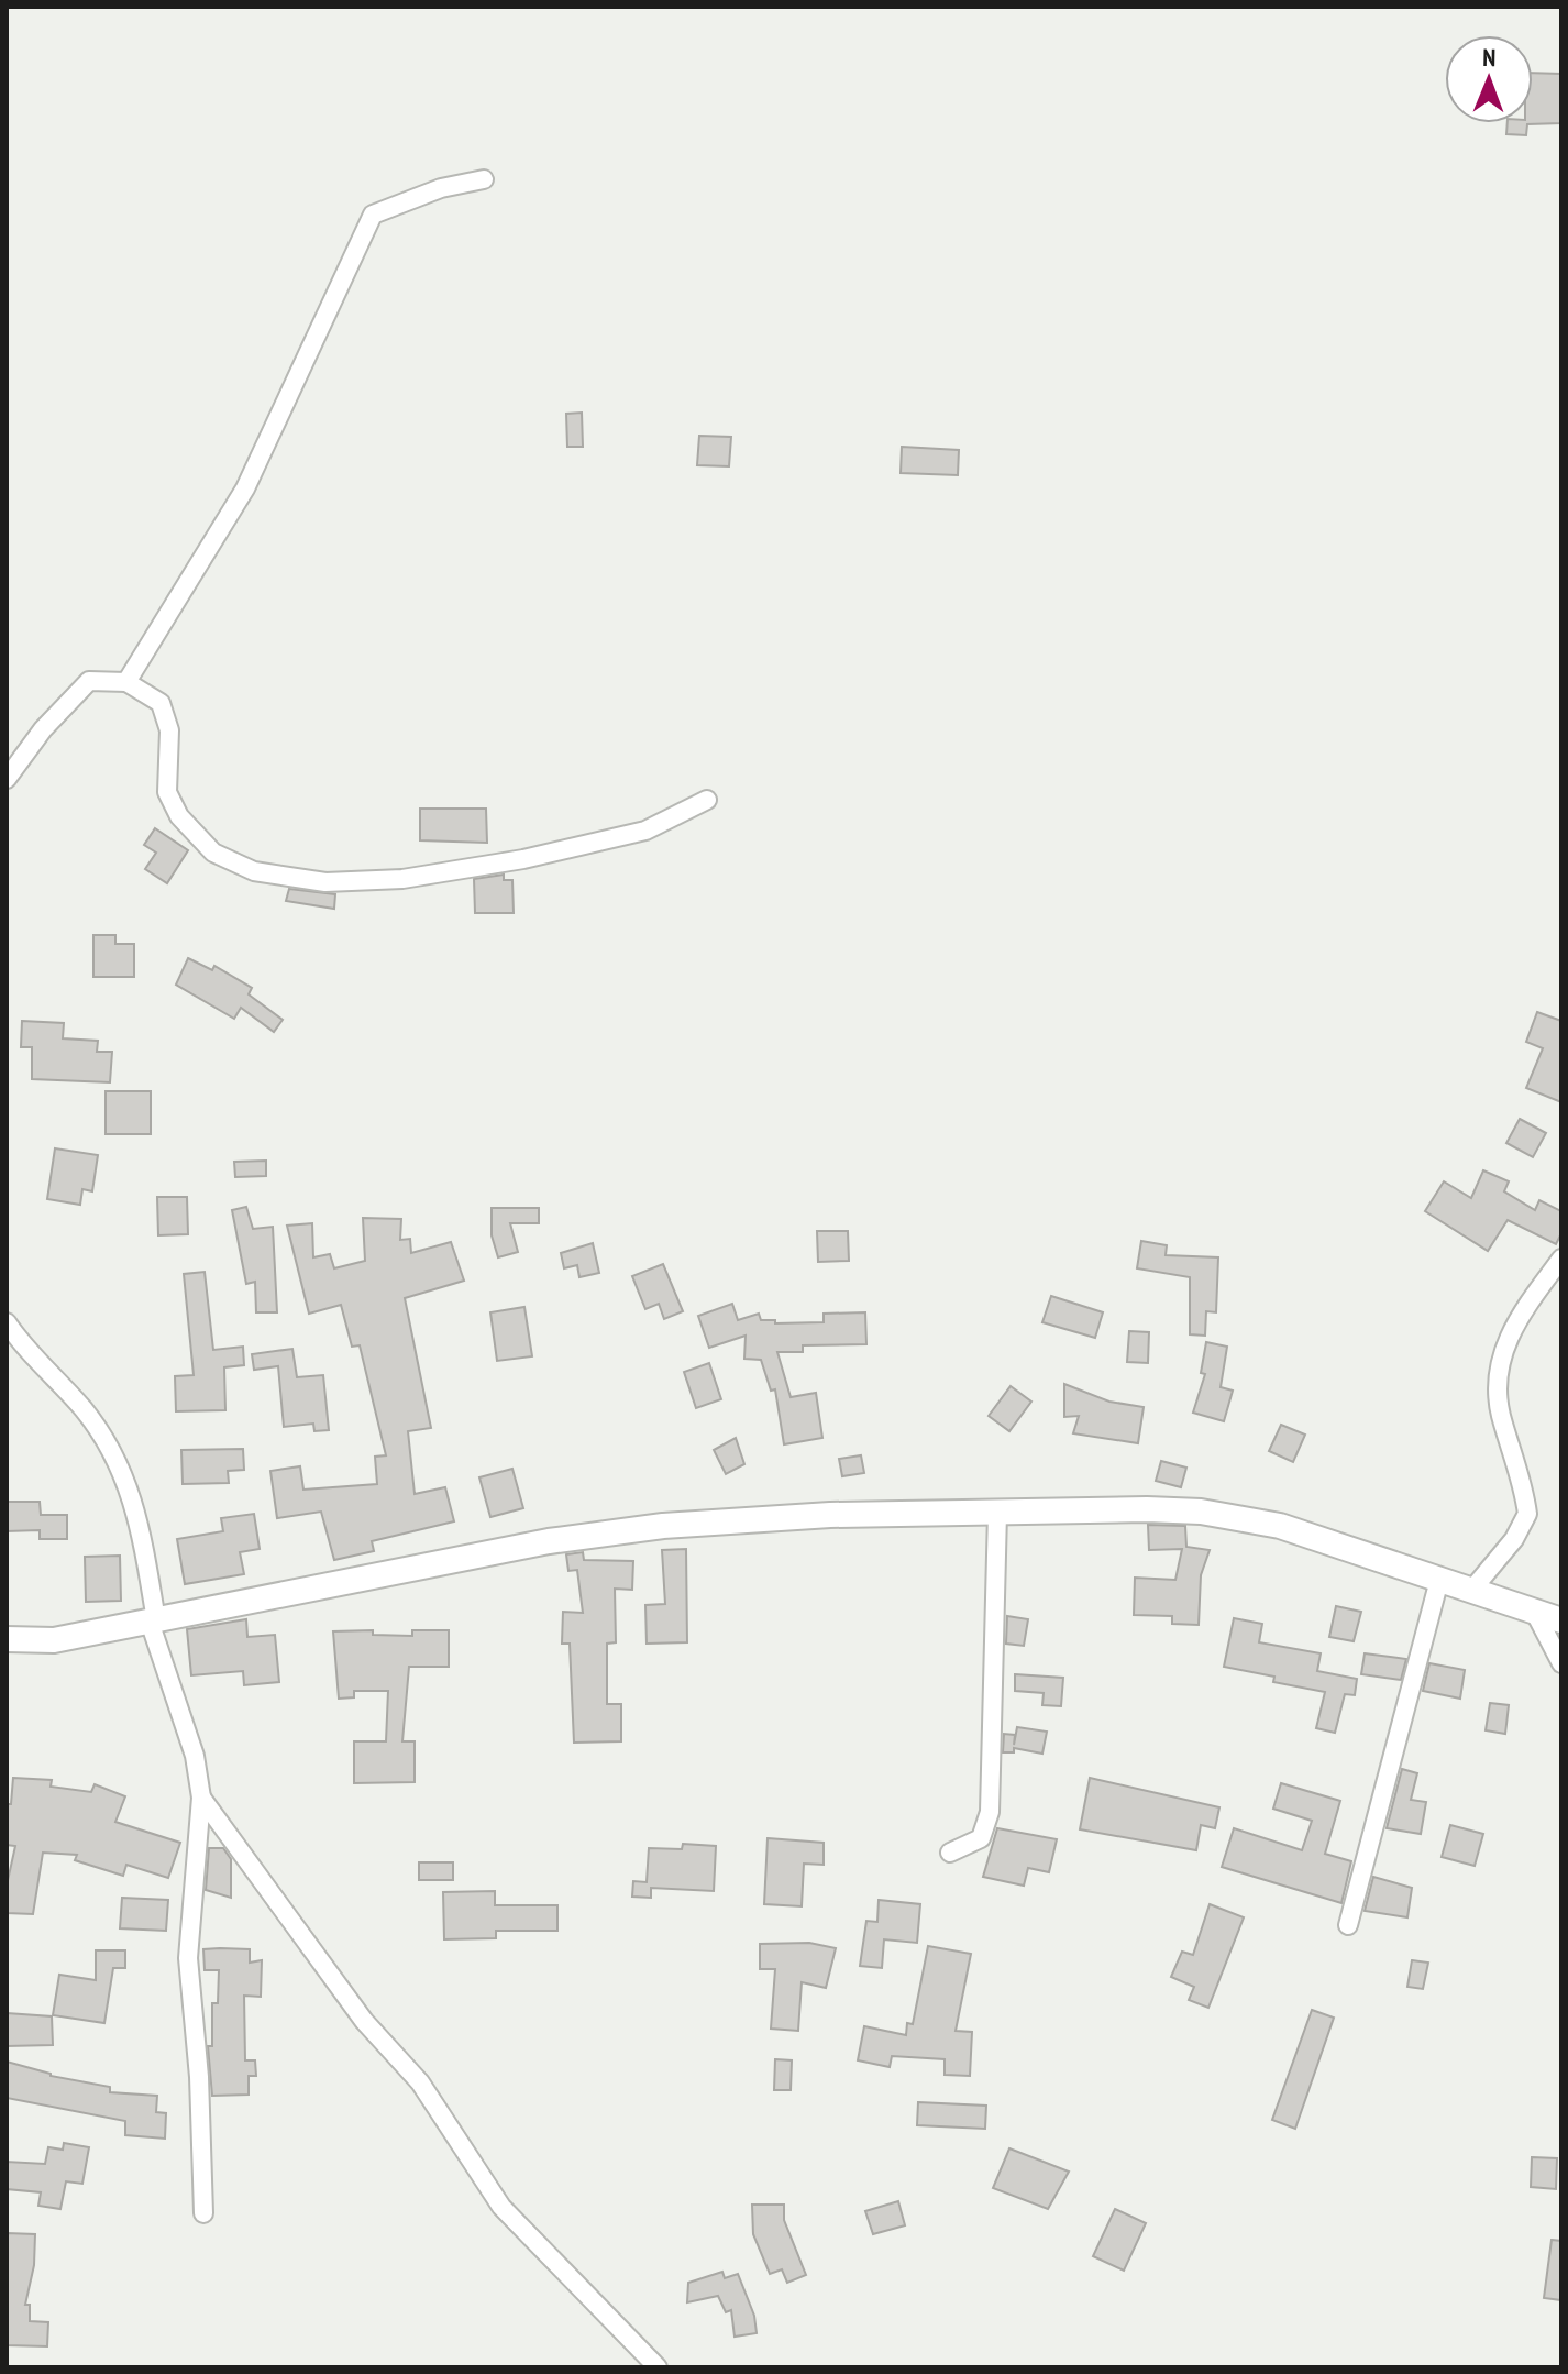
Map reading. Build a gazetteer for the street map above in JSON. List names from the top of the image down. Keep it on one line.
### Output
{"north":"top"}
